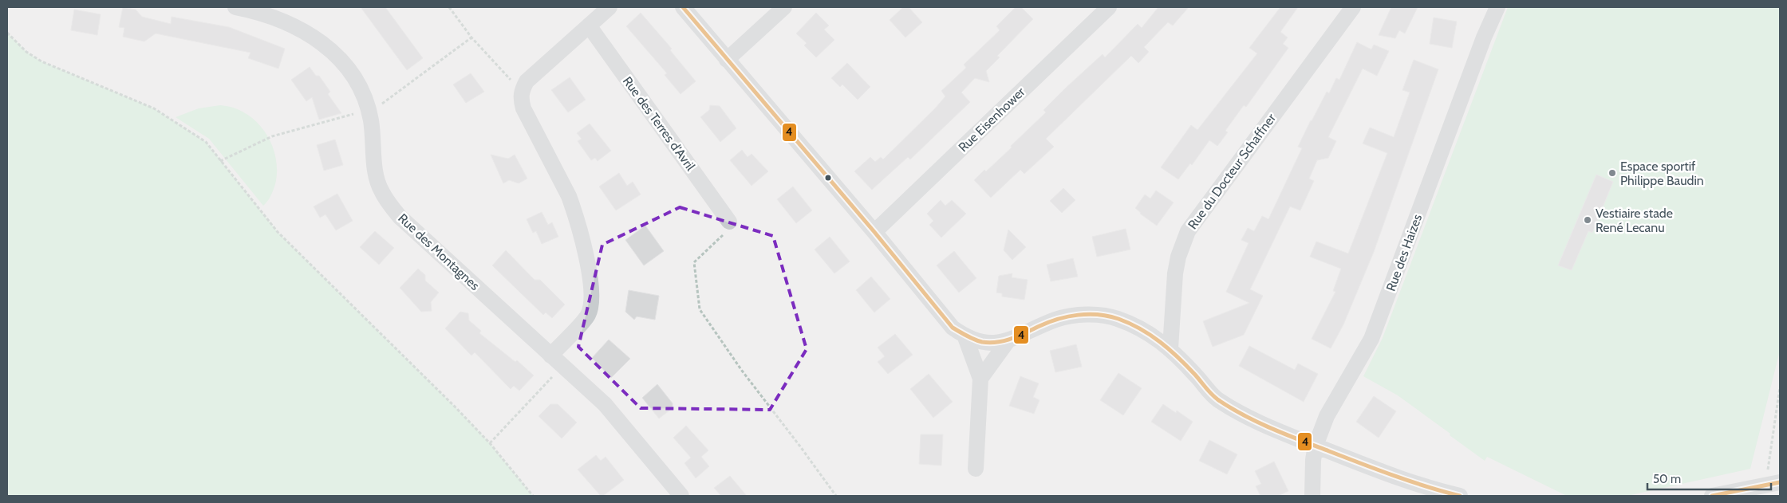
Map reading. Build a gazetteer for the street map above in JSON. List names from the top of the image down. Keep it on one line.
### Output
{"streets":{"street":["Rue Eisenhower","Rue des Terres d'Avril","Rue du Docteur Schaffner","Rue des Montagnes","Rue des Haizes"]},"places":["Espace sportif Philippe Baudin","Vestiaire stade René Lecanu"],"lines":["transit line 4"],"scale_bar":"50 m"}
